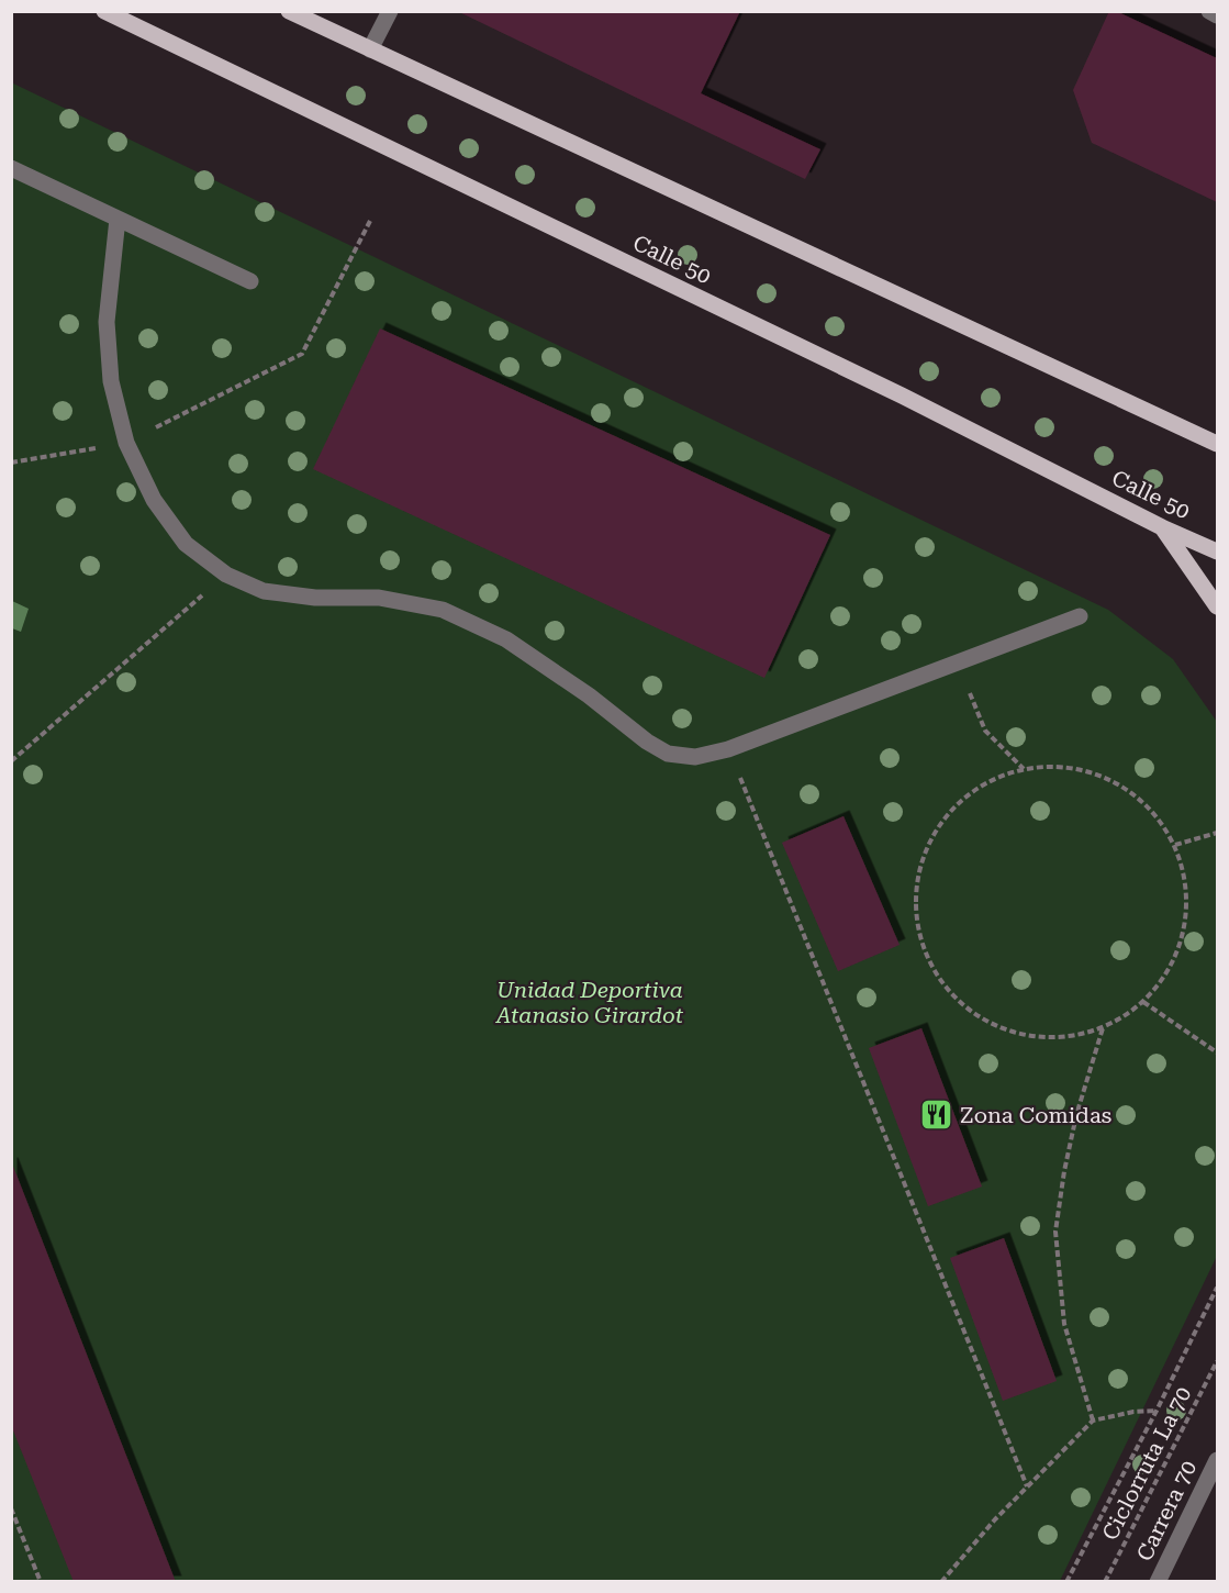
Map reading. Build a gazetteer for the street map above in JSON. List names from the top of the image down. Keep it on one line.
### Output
{"streets":{"main road":["Calle 50"],"street":["Carrera 70"],"path":["Ciclorruta La 70"]},"parks":["Unidad Deportiva Atanasio Girardot"],"places":{"restaurant":["Zona Comidas"]}}
